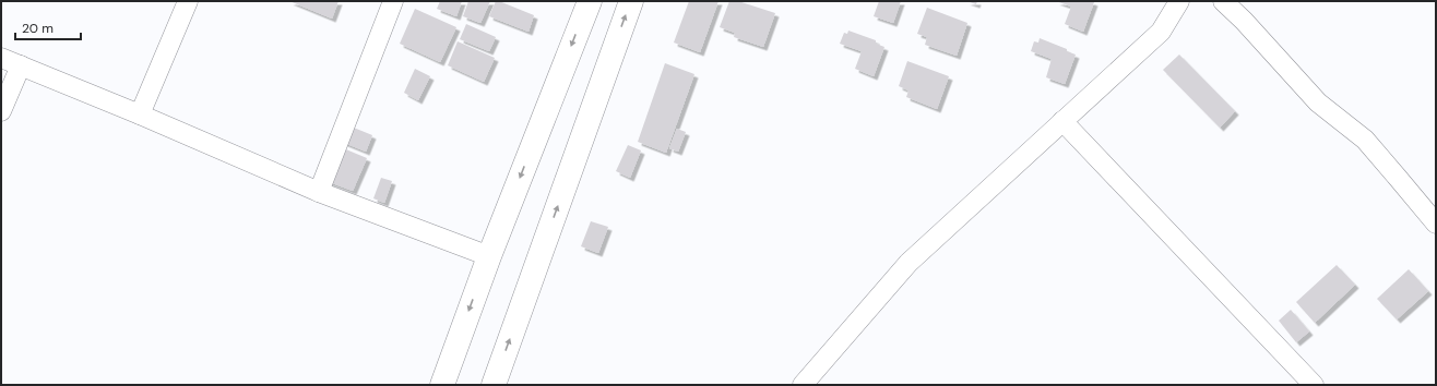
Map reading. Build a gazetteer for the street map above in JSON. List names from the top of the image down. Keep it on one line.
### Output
{"scale_bar":"20 m"}
